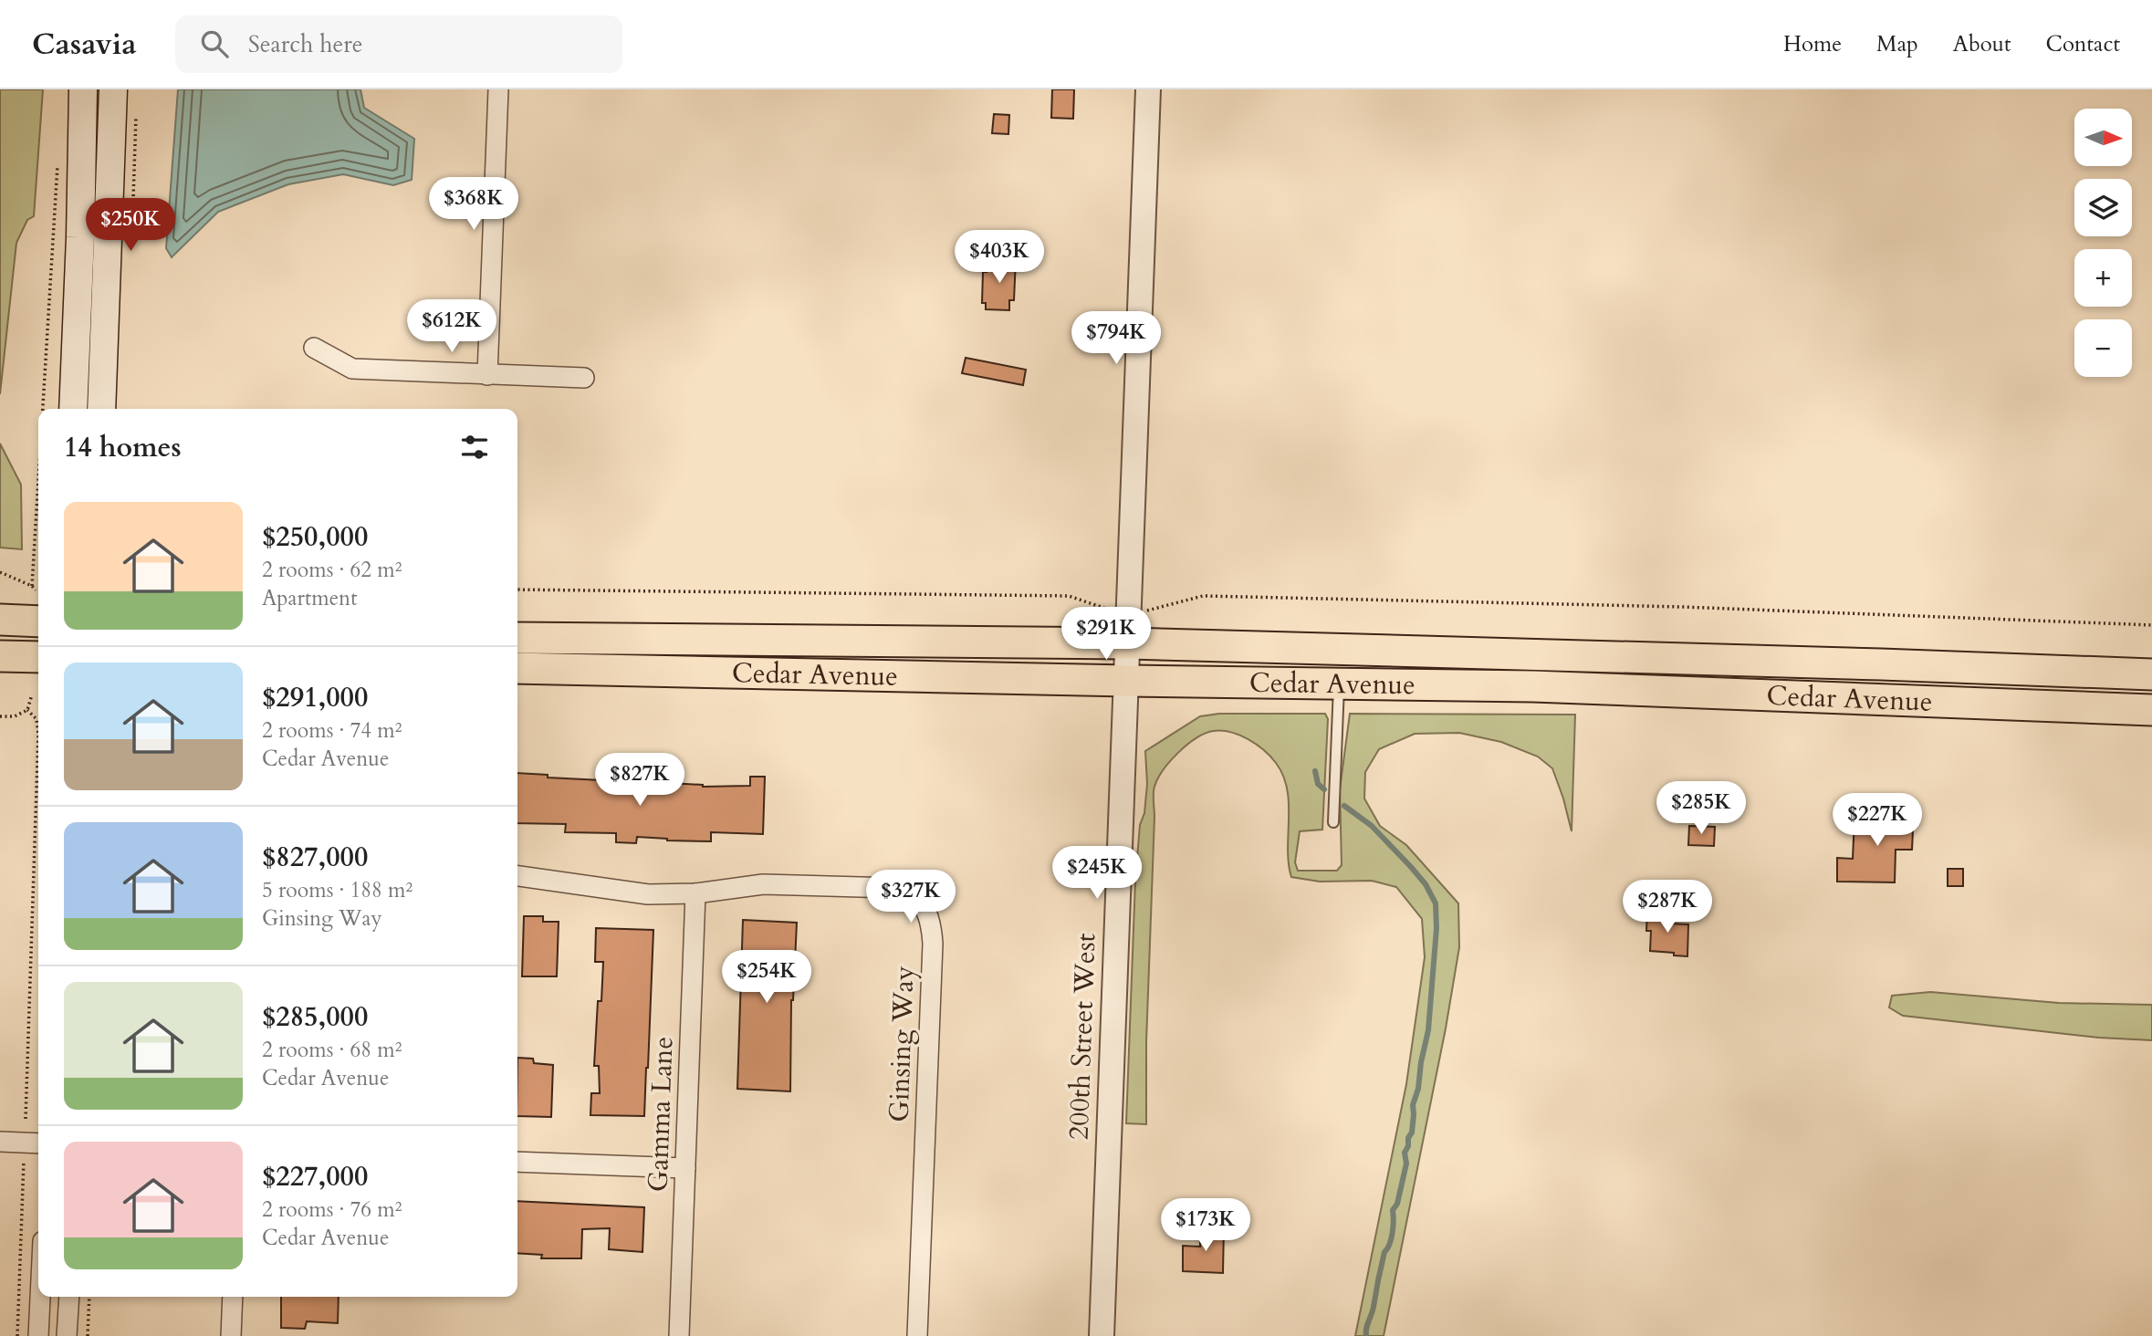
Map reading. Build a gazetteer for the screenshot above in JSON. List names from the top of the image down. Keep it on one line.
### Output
{"streets":{"main road":["Cedar Avenue"],"street":["200th Street West","Ginsing Way","Gamma Lane"]},"crossings":[["Cedar Avenue","200th Street West"],["Ginsing Way","Gamma Lane"]],"north":"right","page":{"header":"Casavia","search":"Search here","nav":["Home","Map","About","Contact"],"map_buttons":["+","−"],"price":["$368K","$250K","$403K","$612K","$794K","$291K","$827K","$285K","$227K","$245K","$327K","$287K","$254K","$173K"],"heading":"14 homes","list":[{"name":"$250,000","note":"2 rooms · 62 m² · Apartment"},{"name":"$291,000","note":"2 rooms · 74 m² · Cedar Avenue"},{"name":"$827,000","note":"5 rooms · 188 m² · Ginsing Way"},{"name":"$285,000","note":"2 rooms · 68 m² · Cedar Avenue"},{"name":"$227,000","note":"2 rooms · 76 m² · Cedar Avenue"}]}}
